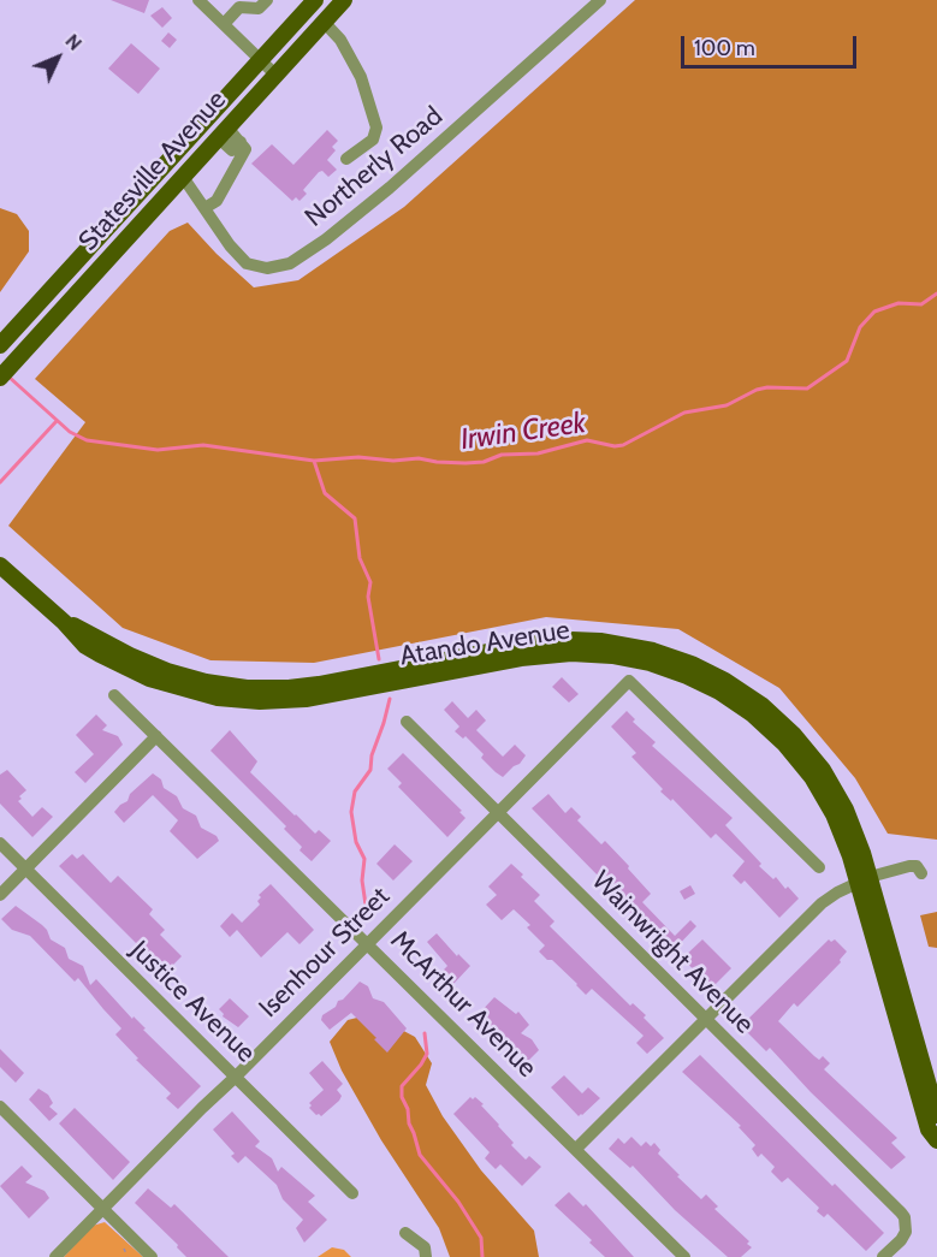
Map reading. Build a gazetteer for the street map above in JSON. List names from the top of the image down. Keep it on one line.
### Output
{"streets":{"main road":["Statesville Avenue","Atando Avenue"],"street":["Northerly Road","Isenhour Street","Wainwright Avenue","Justice Avenue","McArthur Avenue"]},"crossings":[["Northerly Road","Statesville Avenue"],["Isenhour Street","Wainwright Avenue"],["Isenhour Street","Justice Avenue"],["Isenhour Street","McArthur Avenue"]],"water":["Irwin Creek"],"scale_bar":"100 m","north":"top right"}
